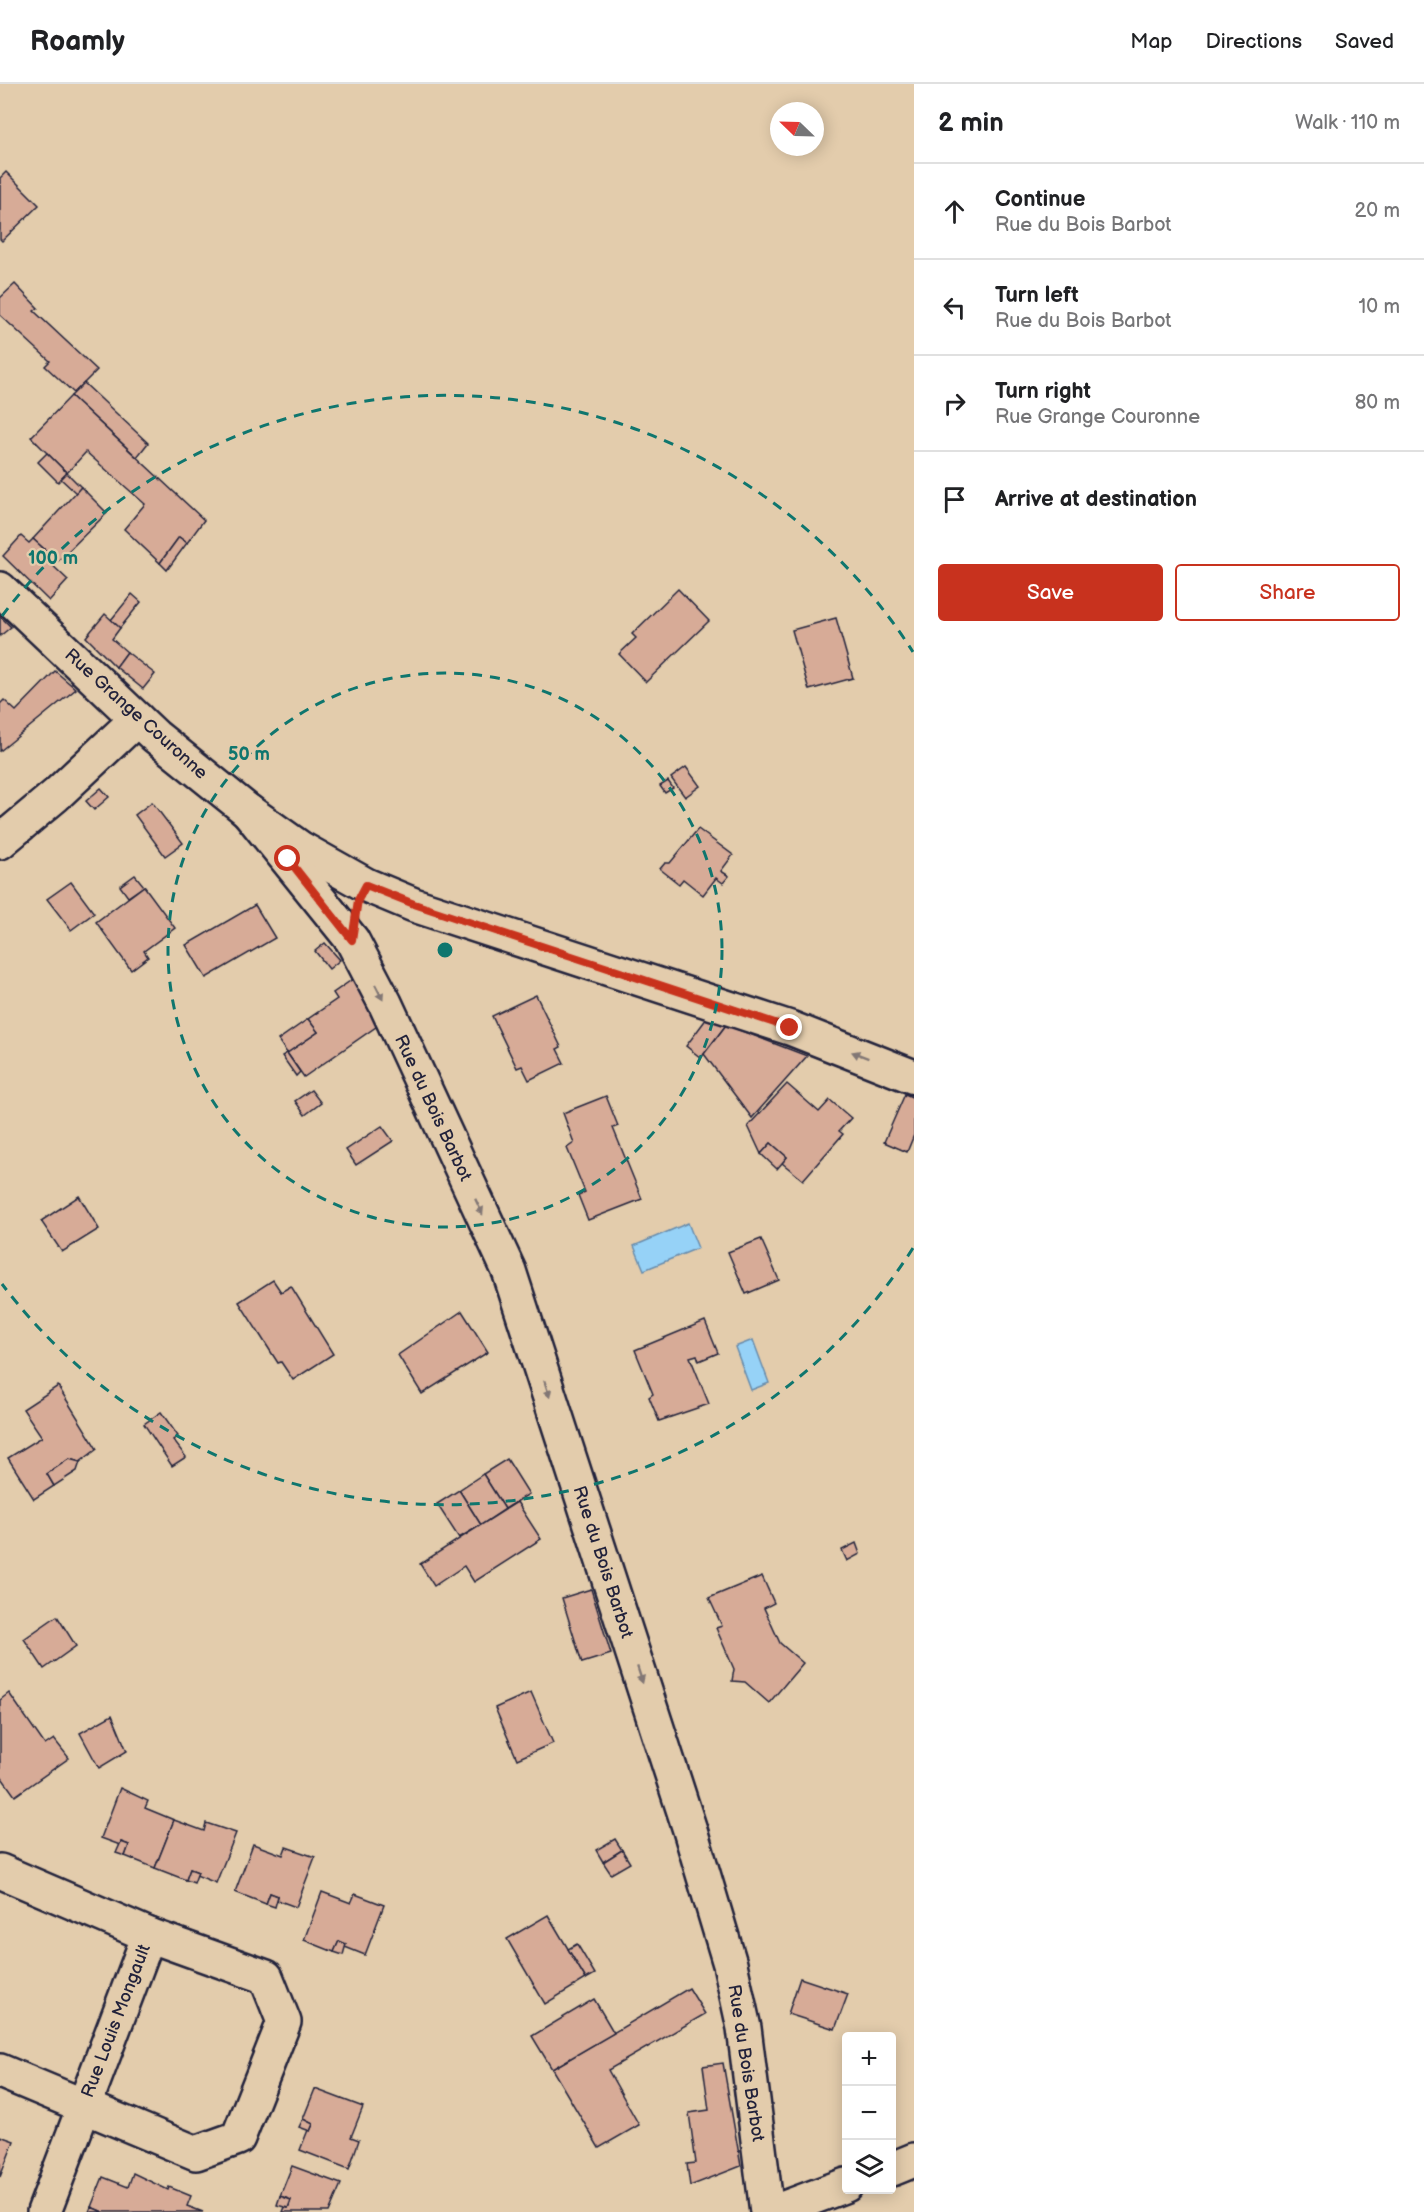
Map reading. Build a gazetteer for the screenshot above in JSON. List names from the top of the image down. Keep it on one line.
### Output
{"streets":{"street":["Rue Grange Couronne","Rue du Bois Barbot","Rue Louis Mongault"]},"crossings":[["Rue Grange Couronne","Rue du Bois Barbot"]],"one_way":["Rue Grange Couronne","Rue du Bois Barbot"],"north":"top left","page":{"header":"Roamly","nav":["Map","Directions","Saved"],"heading":["2 min","Walk · 110 m"],"list":[["Continue","Rue du Bois Barbot","20 m"],["Turn left","Rue du Bois Barbot","10 m"],["Turn right","Rue Grange Couronne","80 m"],"Arrive at destination"],"buttons":["Save","Share"],"map_buttons":["+","−"]},"rings":["100 m","50 m"]}
